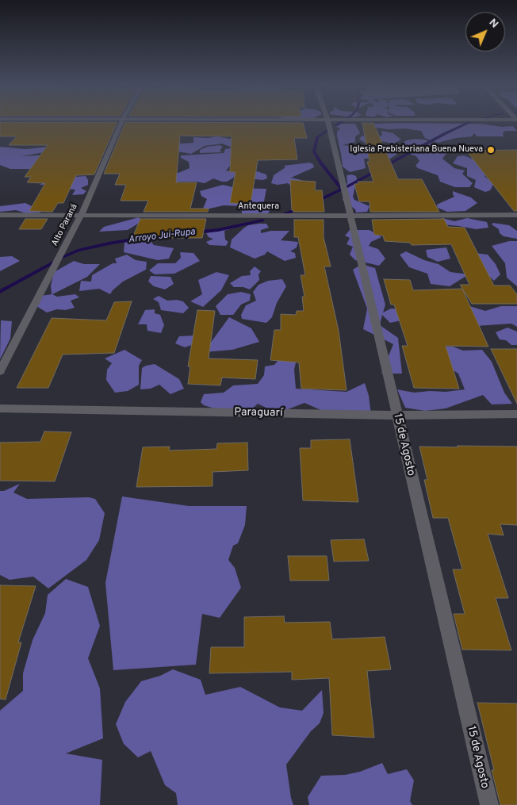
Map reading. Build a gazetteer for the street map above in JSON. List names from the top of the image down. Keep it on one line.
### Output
{"streets":{"street":["Antequera","Alto Paraná","Paraguarí","15 de Agosto"]},"crossings":[["Antequera","Alto Paraná"],["Antequera","15 de Agosto"],["Paraguarí","15 de Agosto"]],"water":["Arroyo Jui-Rupa"],"places":["Iglesia Prebisteriana Buena Nueva"],"north":"top right"}
